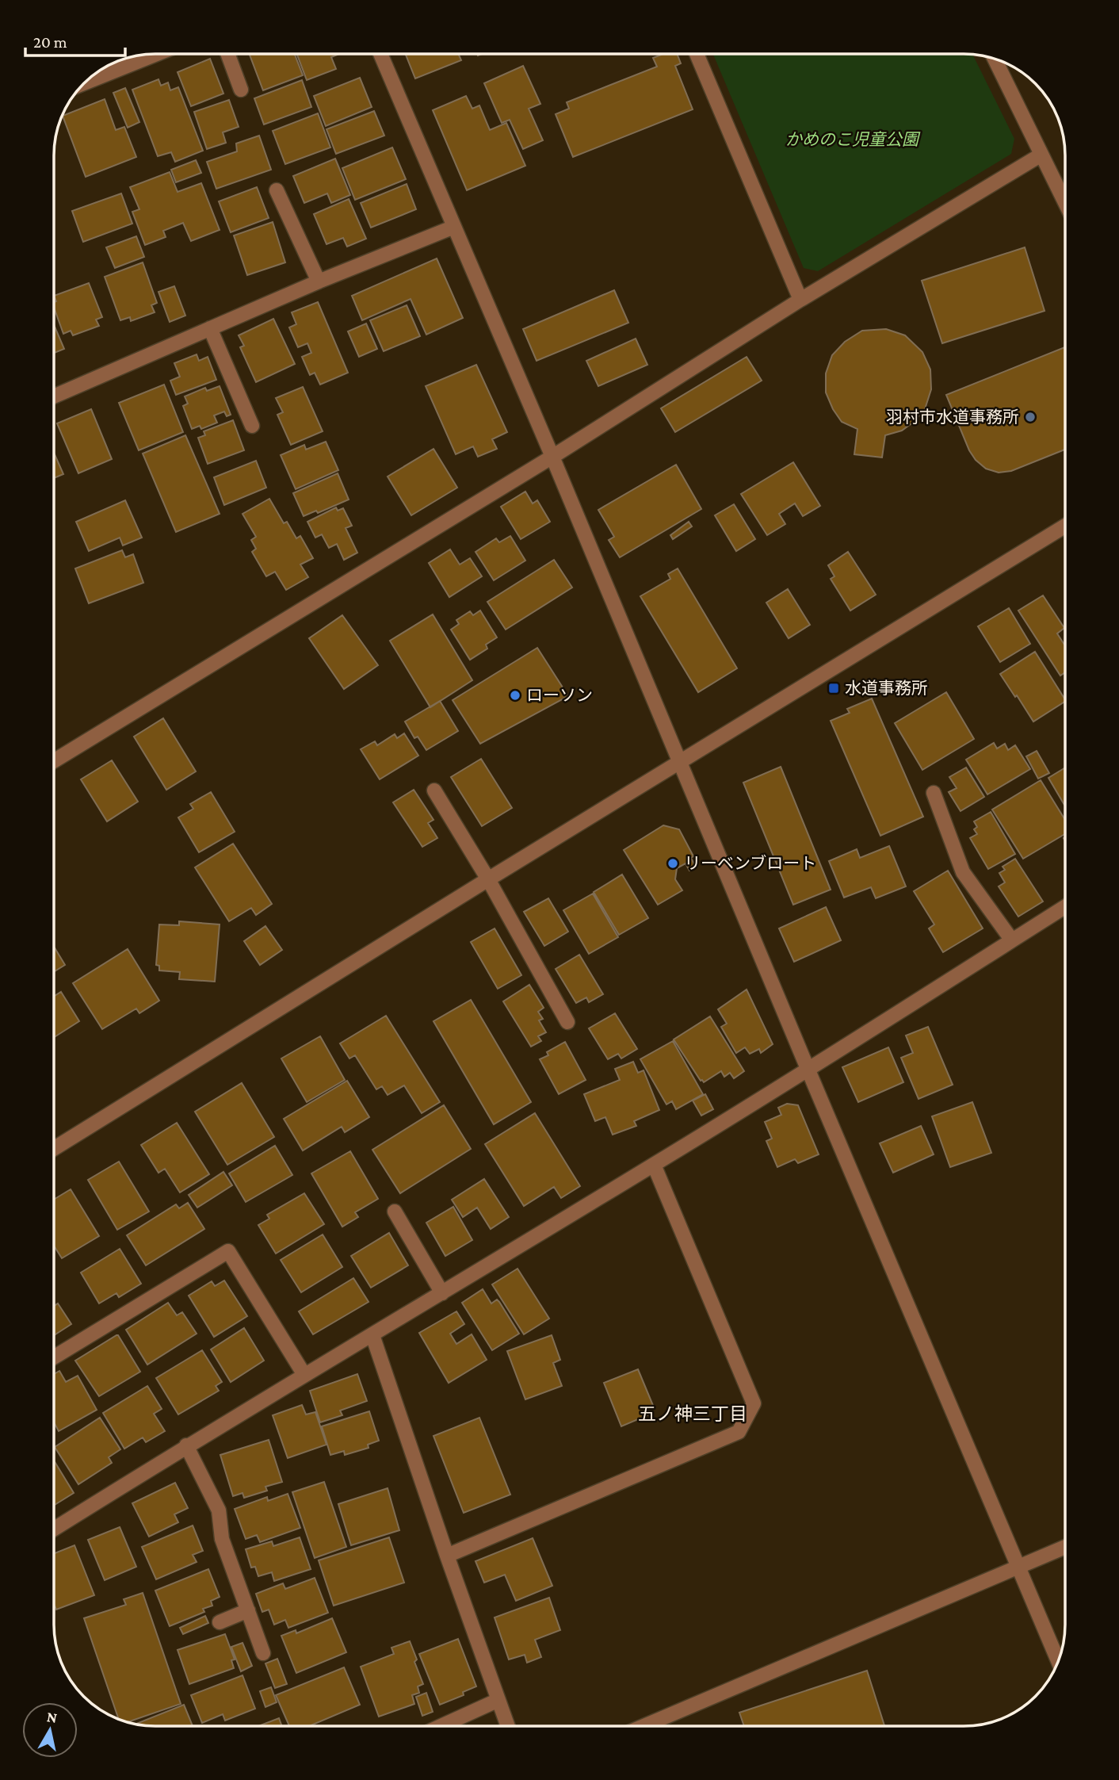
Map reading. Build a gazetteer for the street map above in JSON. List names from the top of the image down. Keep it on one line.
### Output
{"districts":["五ノ神三丁目"],"parks":["かめのこ児童公園"],"places":{"other":["羽村市水道事務所","ローソン","リーベンブロート"],"transit":["水道事務所"]},"scale_bar":"20 m","north":"top"}
